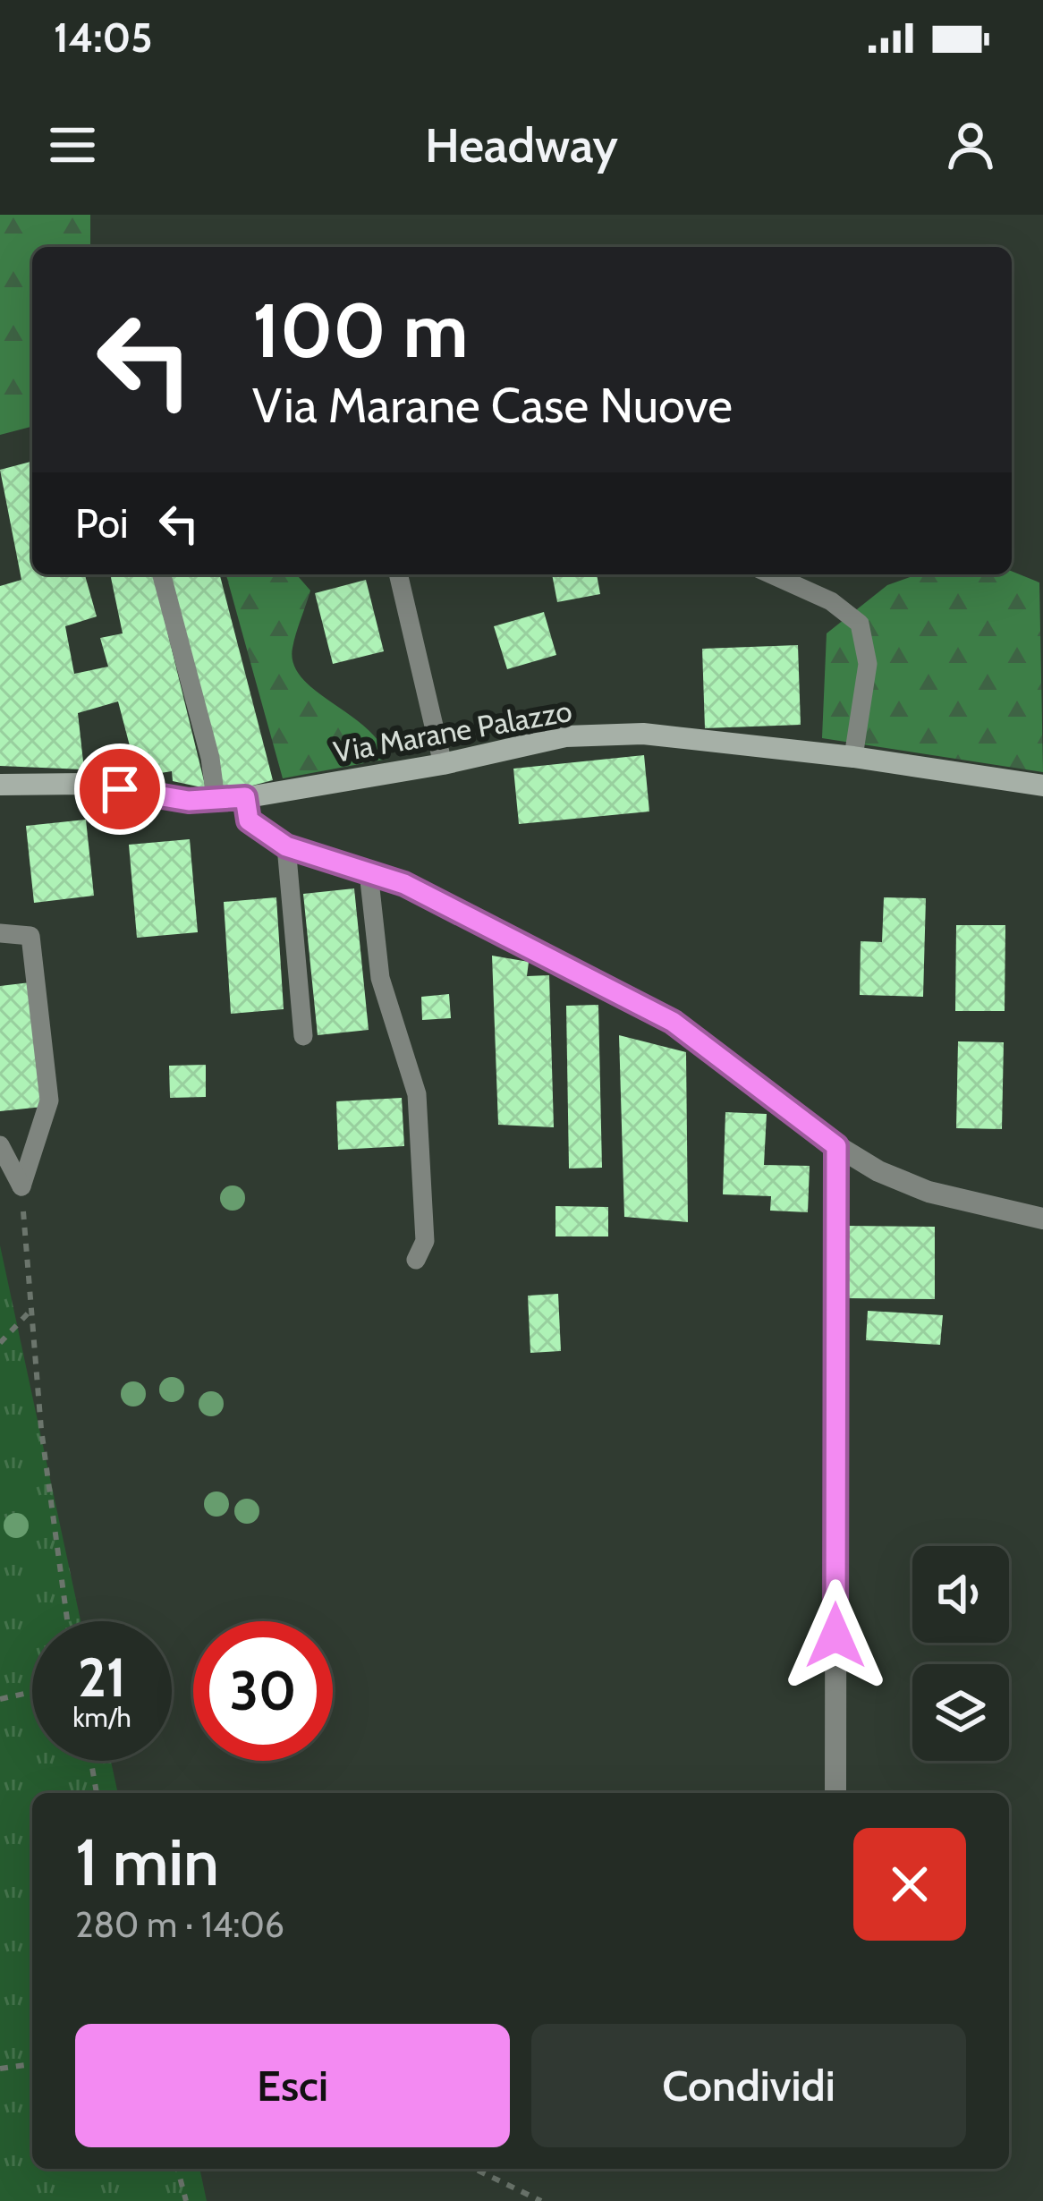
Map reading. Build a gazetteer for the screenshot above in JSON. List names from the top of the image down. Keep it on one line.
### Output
{"streets":{"main road":["Via Marane Palazzo"]},"page":{"status":"14:05","header":"Headway","turn":["100 m","Via Marane Case Nuove"],"then":"Poi","speed":"21 km/h","limit":"30","heading":["1 min","280 m · 14:06"],"buttons":["Esci","Condividi"]}}
